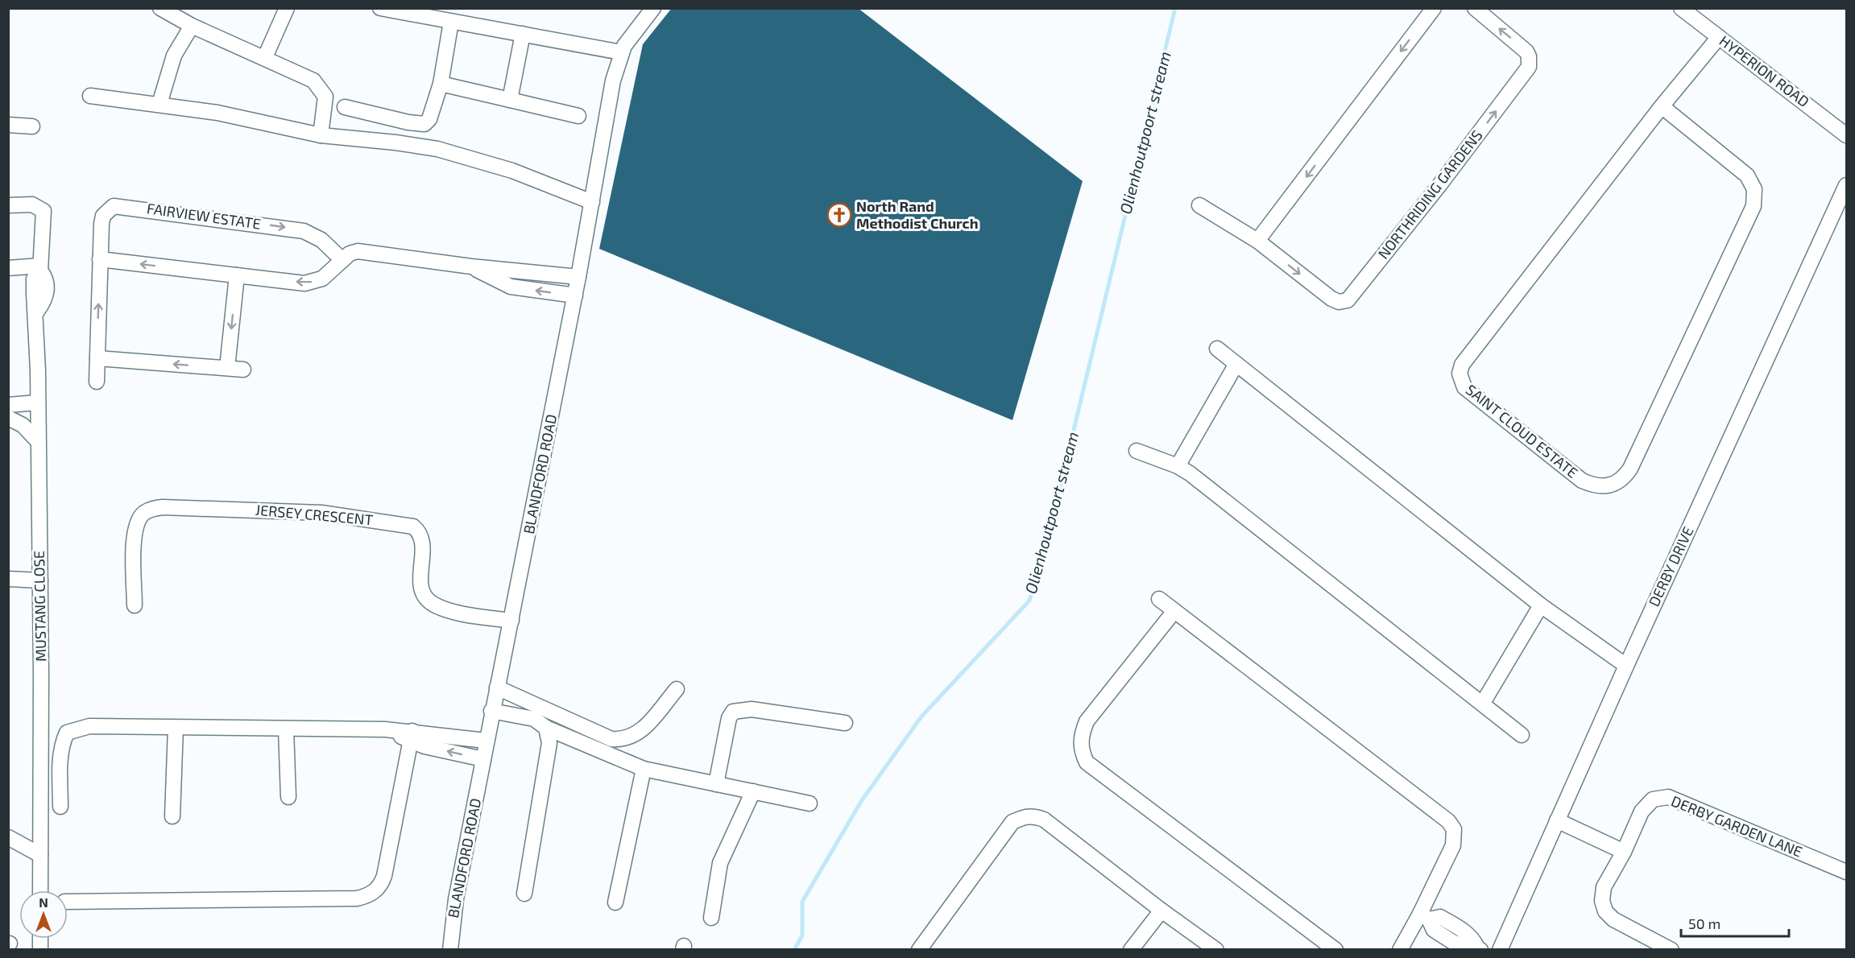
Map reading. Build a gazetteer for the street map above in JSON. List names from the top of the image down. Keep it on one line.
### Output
{"streets":{"street":["HYPERION ROAD","NORTHRIDING GARDENS","FAIRVIEW ESTATE","SAINT CLOUD ESTATE","BLANDFORD ROAD","JERSEY CRESCENT","DERBY DRIVE","MUSTANG CLOSE","DERBY GARDEN LANE"]},"crossings":[["HYPERION ROAD","SAINT CLOUD ESTATE"],["BLANDFORD ROAD","JERSEY CRESCENT"]],"water":["Olienhoutpoort stream"],"places":{"church":["North Rand Methodist Church"]},"scale_bar":"50 m","north":"top"}
